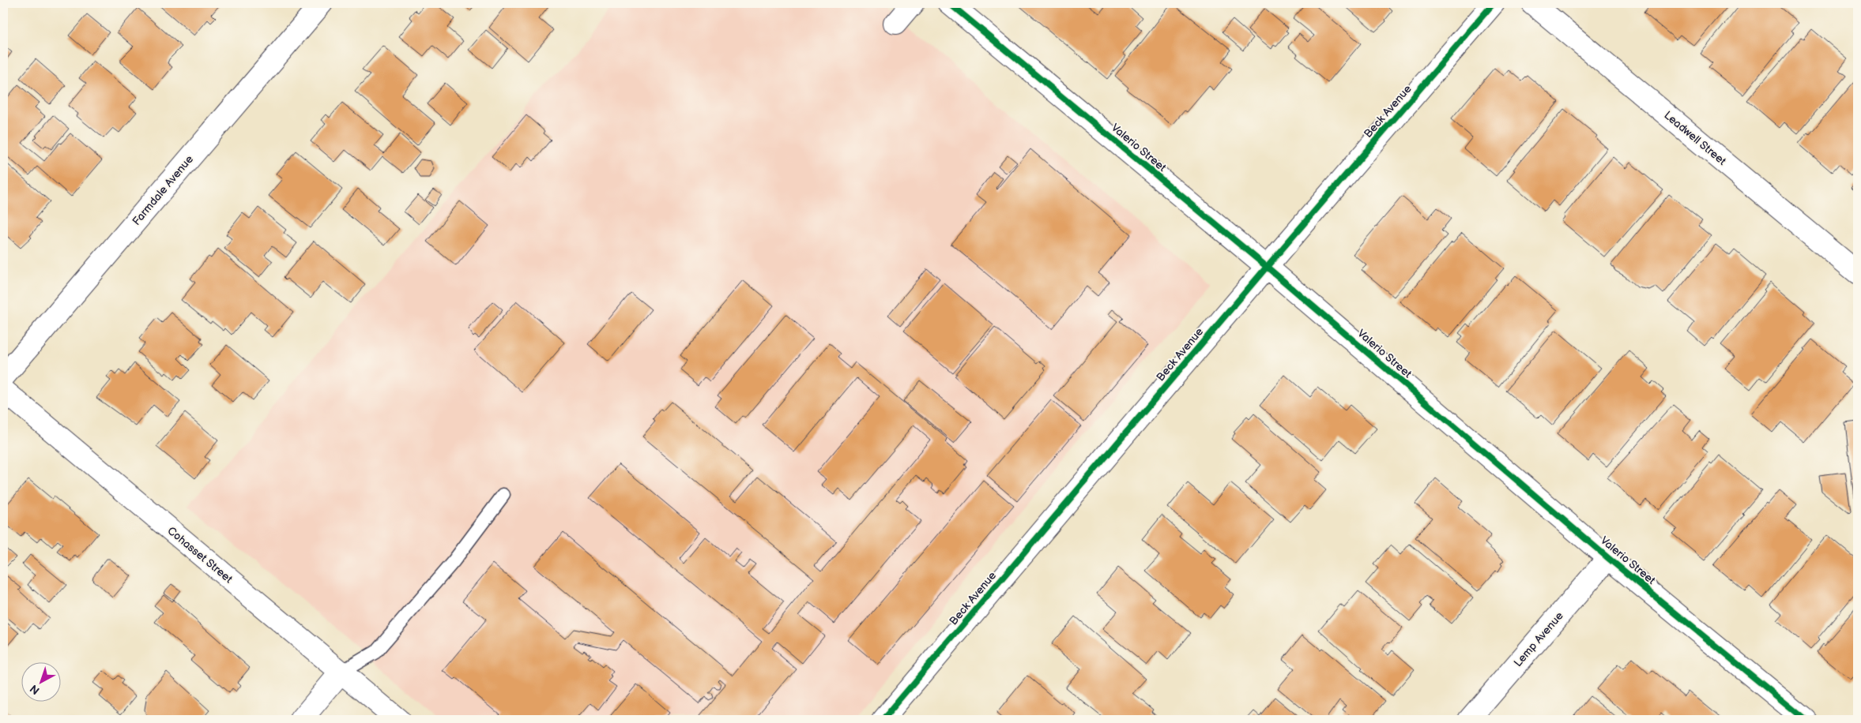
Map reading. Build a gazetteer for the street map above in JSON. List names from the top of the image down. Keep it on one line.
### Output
{"streets":{"street":["Beck Avenue","Leadwell Street","Valerio Street","Farmdale Avenue","Cohasset Street","Lemp Avenue"]},"crossings":[["Beck Avenue","Valerio Street"],["Valerio Street","Lemp Avenue"]],"north":"bottom left"}
